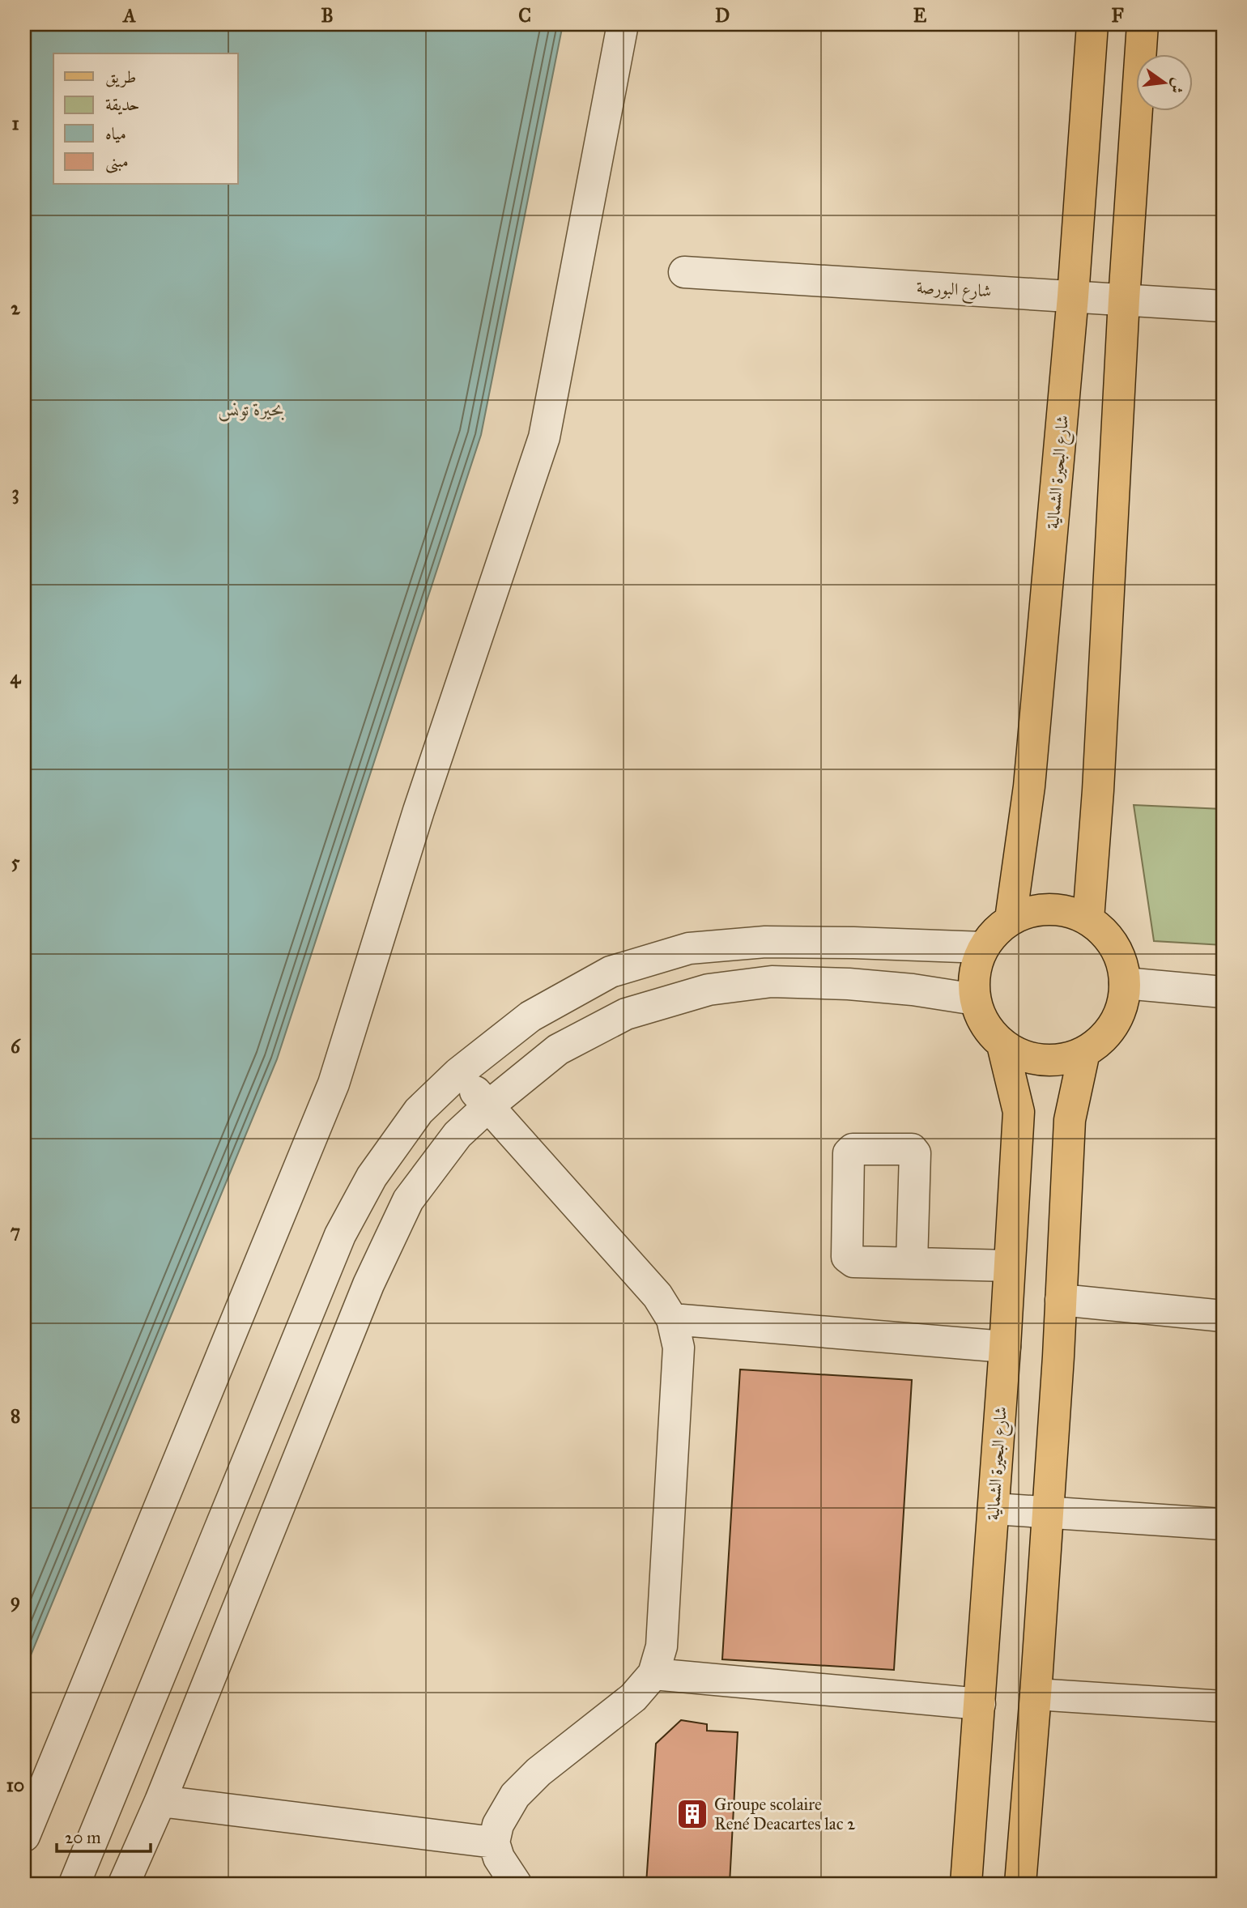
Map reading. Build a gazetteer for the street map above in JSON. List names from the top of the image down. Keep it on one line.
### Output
{"streets":{"main road":["شارع البحيرة الشمالية"],"street":["شارع البورصة"]},"crossings":[["شارع البورصة","شارع البحيرة الشمالية"]],"water":["بحيرة تونس"],"places":{"building":["Groupe scolaire René Deacartes lac 2"]},"legend":["طريق","حديقة","مياه","مبنى"],"scale_bar":"20 m","north":"right","grid":{"columns":["A","B","C","D","E","F"],"rows":["1","2","3","4","5","6","7","8","9","10"]}}
